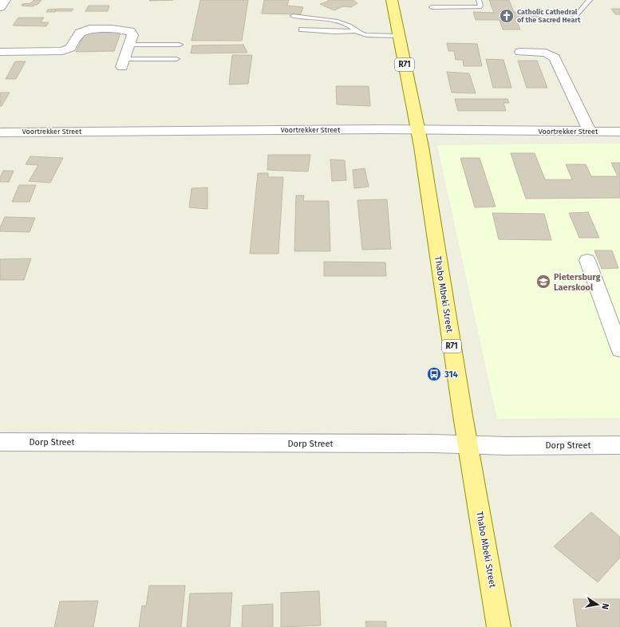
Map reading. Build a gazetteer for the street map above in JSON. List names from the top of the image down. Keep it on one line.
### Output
{"streets":{"main road":["R71","Thabo Mbeki Street"],"street":["Voortrekker Street","Dorp Street"]},"crossings":[["Voortrekker Street","Thabo Mbeki Street"],["Thabo Mbeki Street","Dorp Street"]],"places":{"church":["Catholic Cathedral of the Sacred Heart"],"school or university":["Pietersburg Laerskool"],"bus stop":["314"]},"north":"right"}
